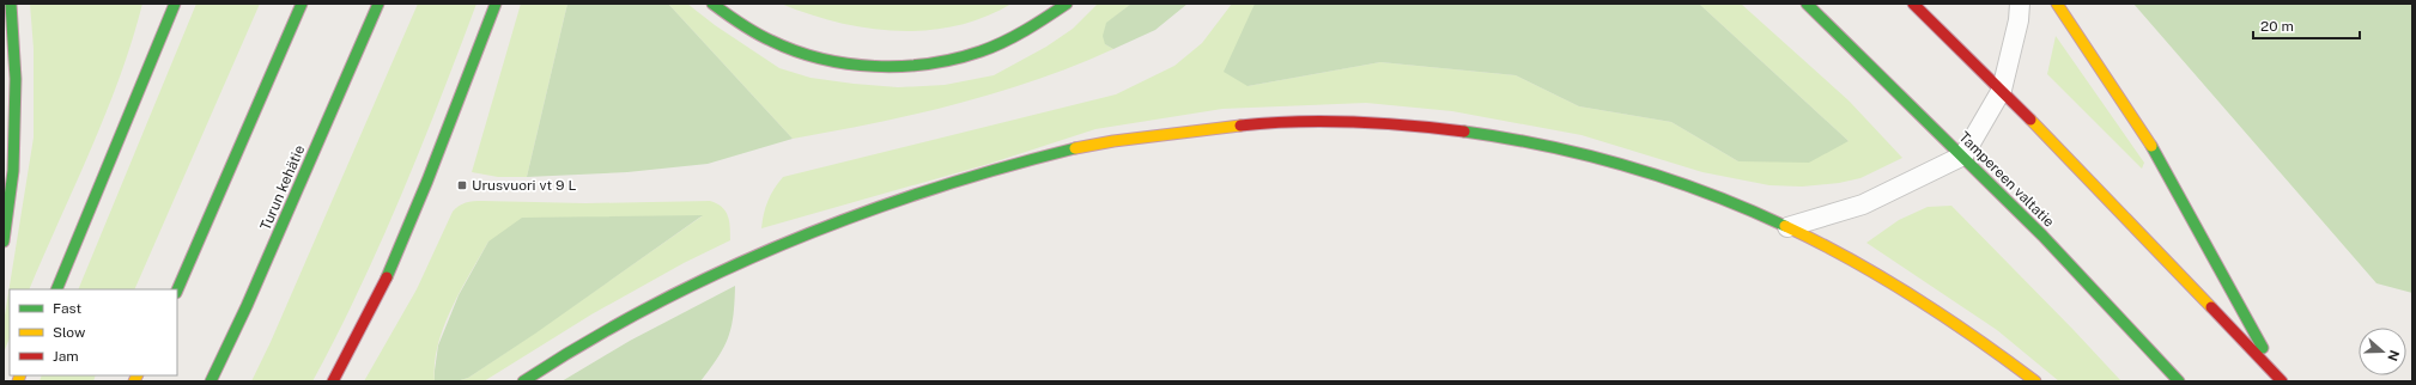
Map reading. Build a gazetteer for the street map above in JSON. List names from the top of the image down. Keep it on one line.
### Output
{"streets":{"highway":["Tampereen valtatie","Turun kehätie"]},"places":{"transit":["Urusvuori vt 9 L"]},"legend":["Fast","Slow","Jam"],"scale_bar":"20 m","north":"right"}
